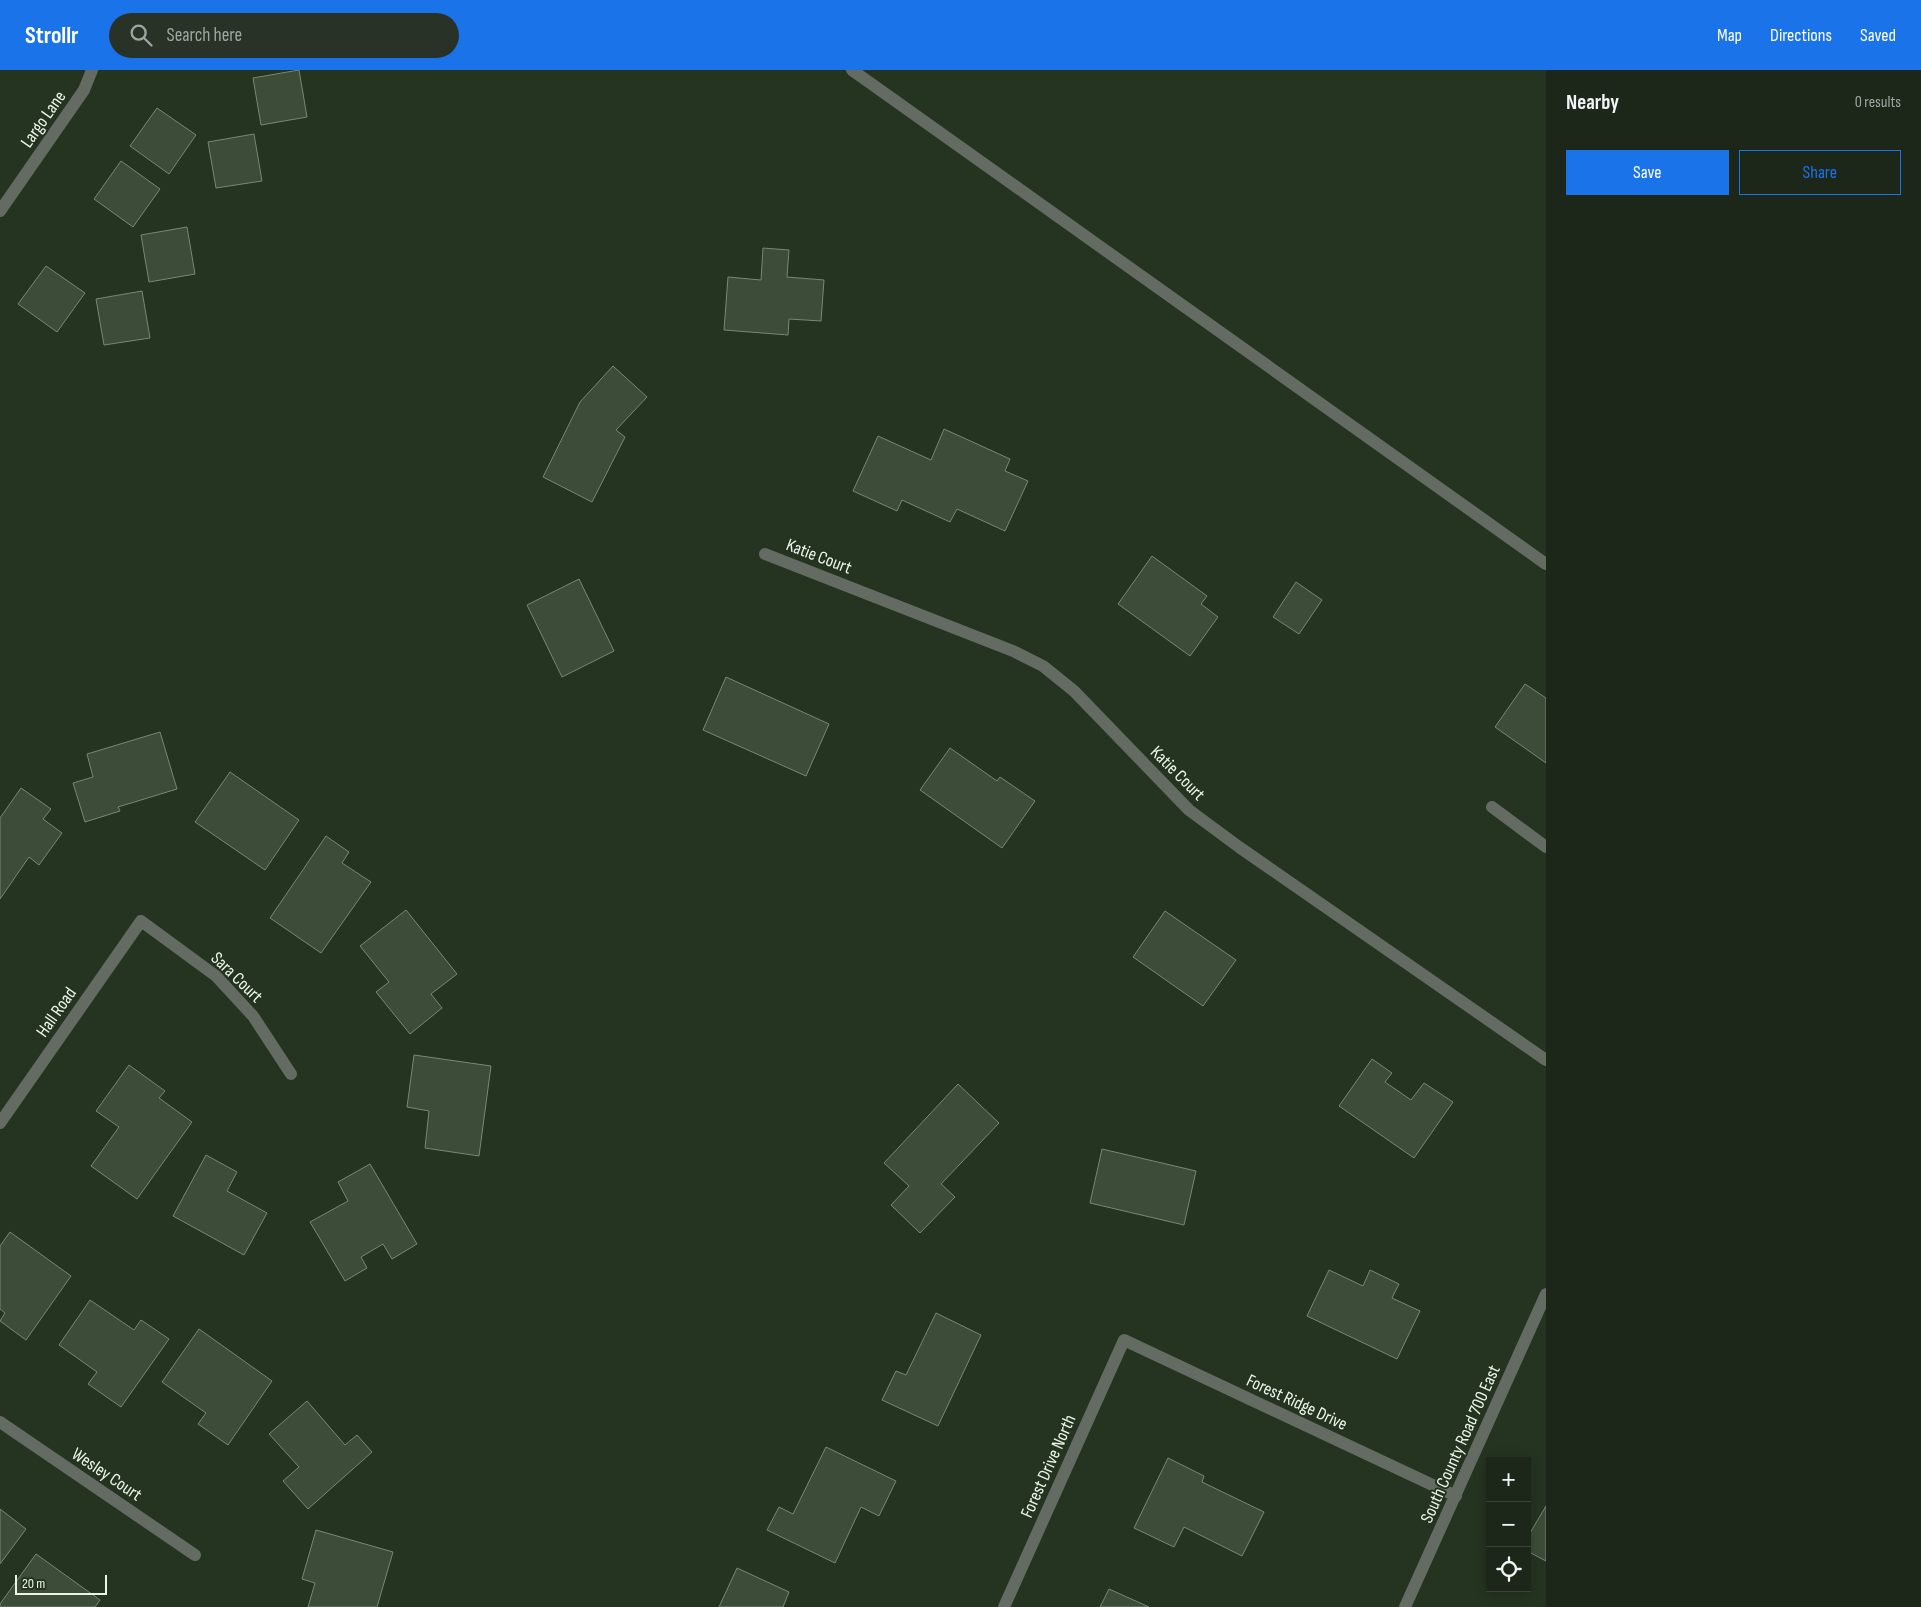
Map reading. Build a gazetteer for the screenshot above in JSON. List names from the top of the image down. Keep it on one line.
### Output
{"streets":{"street":["Largo Lane","Katie Court","Sara Court","Hall Road","Forest Ridge Drive","South County Road 700 East","Forest Drive North","Wesley Court"]},"crossings":[["Sara Court","Hall Road"],["Forest Ridge Drive","South County Road 700 East"],["Forest Ridge Drive","Forest Drive North"]],"scale_bar":"20 m","page":{"header":"Strollr","search":"Search here","nav":["Map","Directions","Saved"],"heading":["Nearby","0 results"],"buttons":["Save","Share"],"map_buttons":["+","−"],"scale":"20 m"}}
